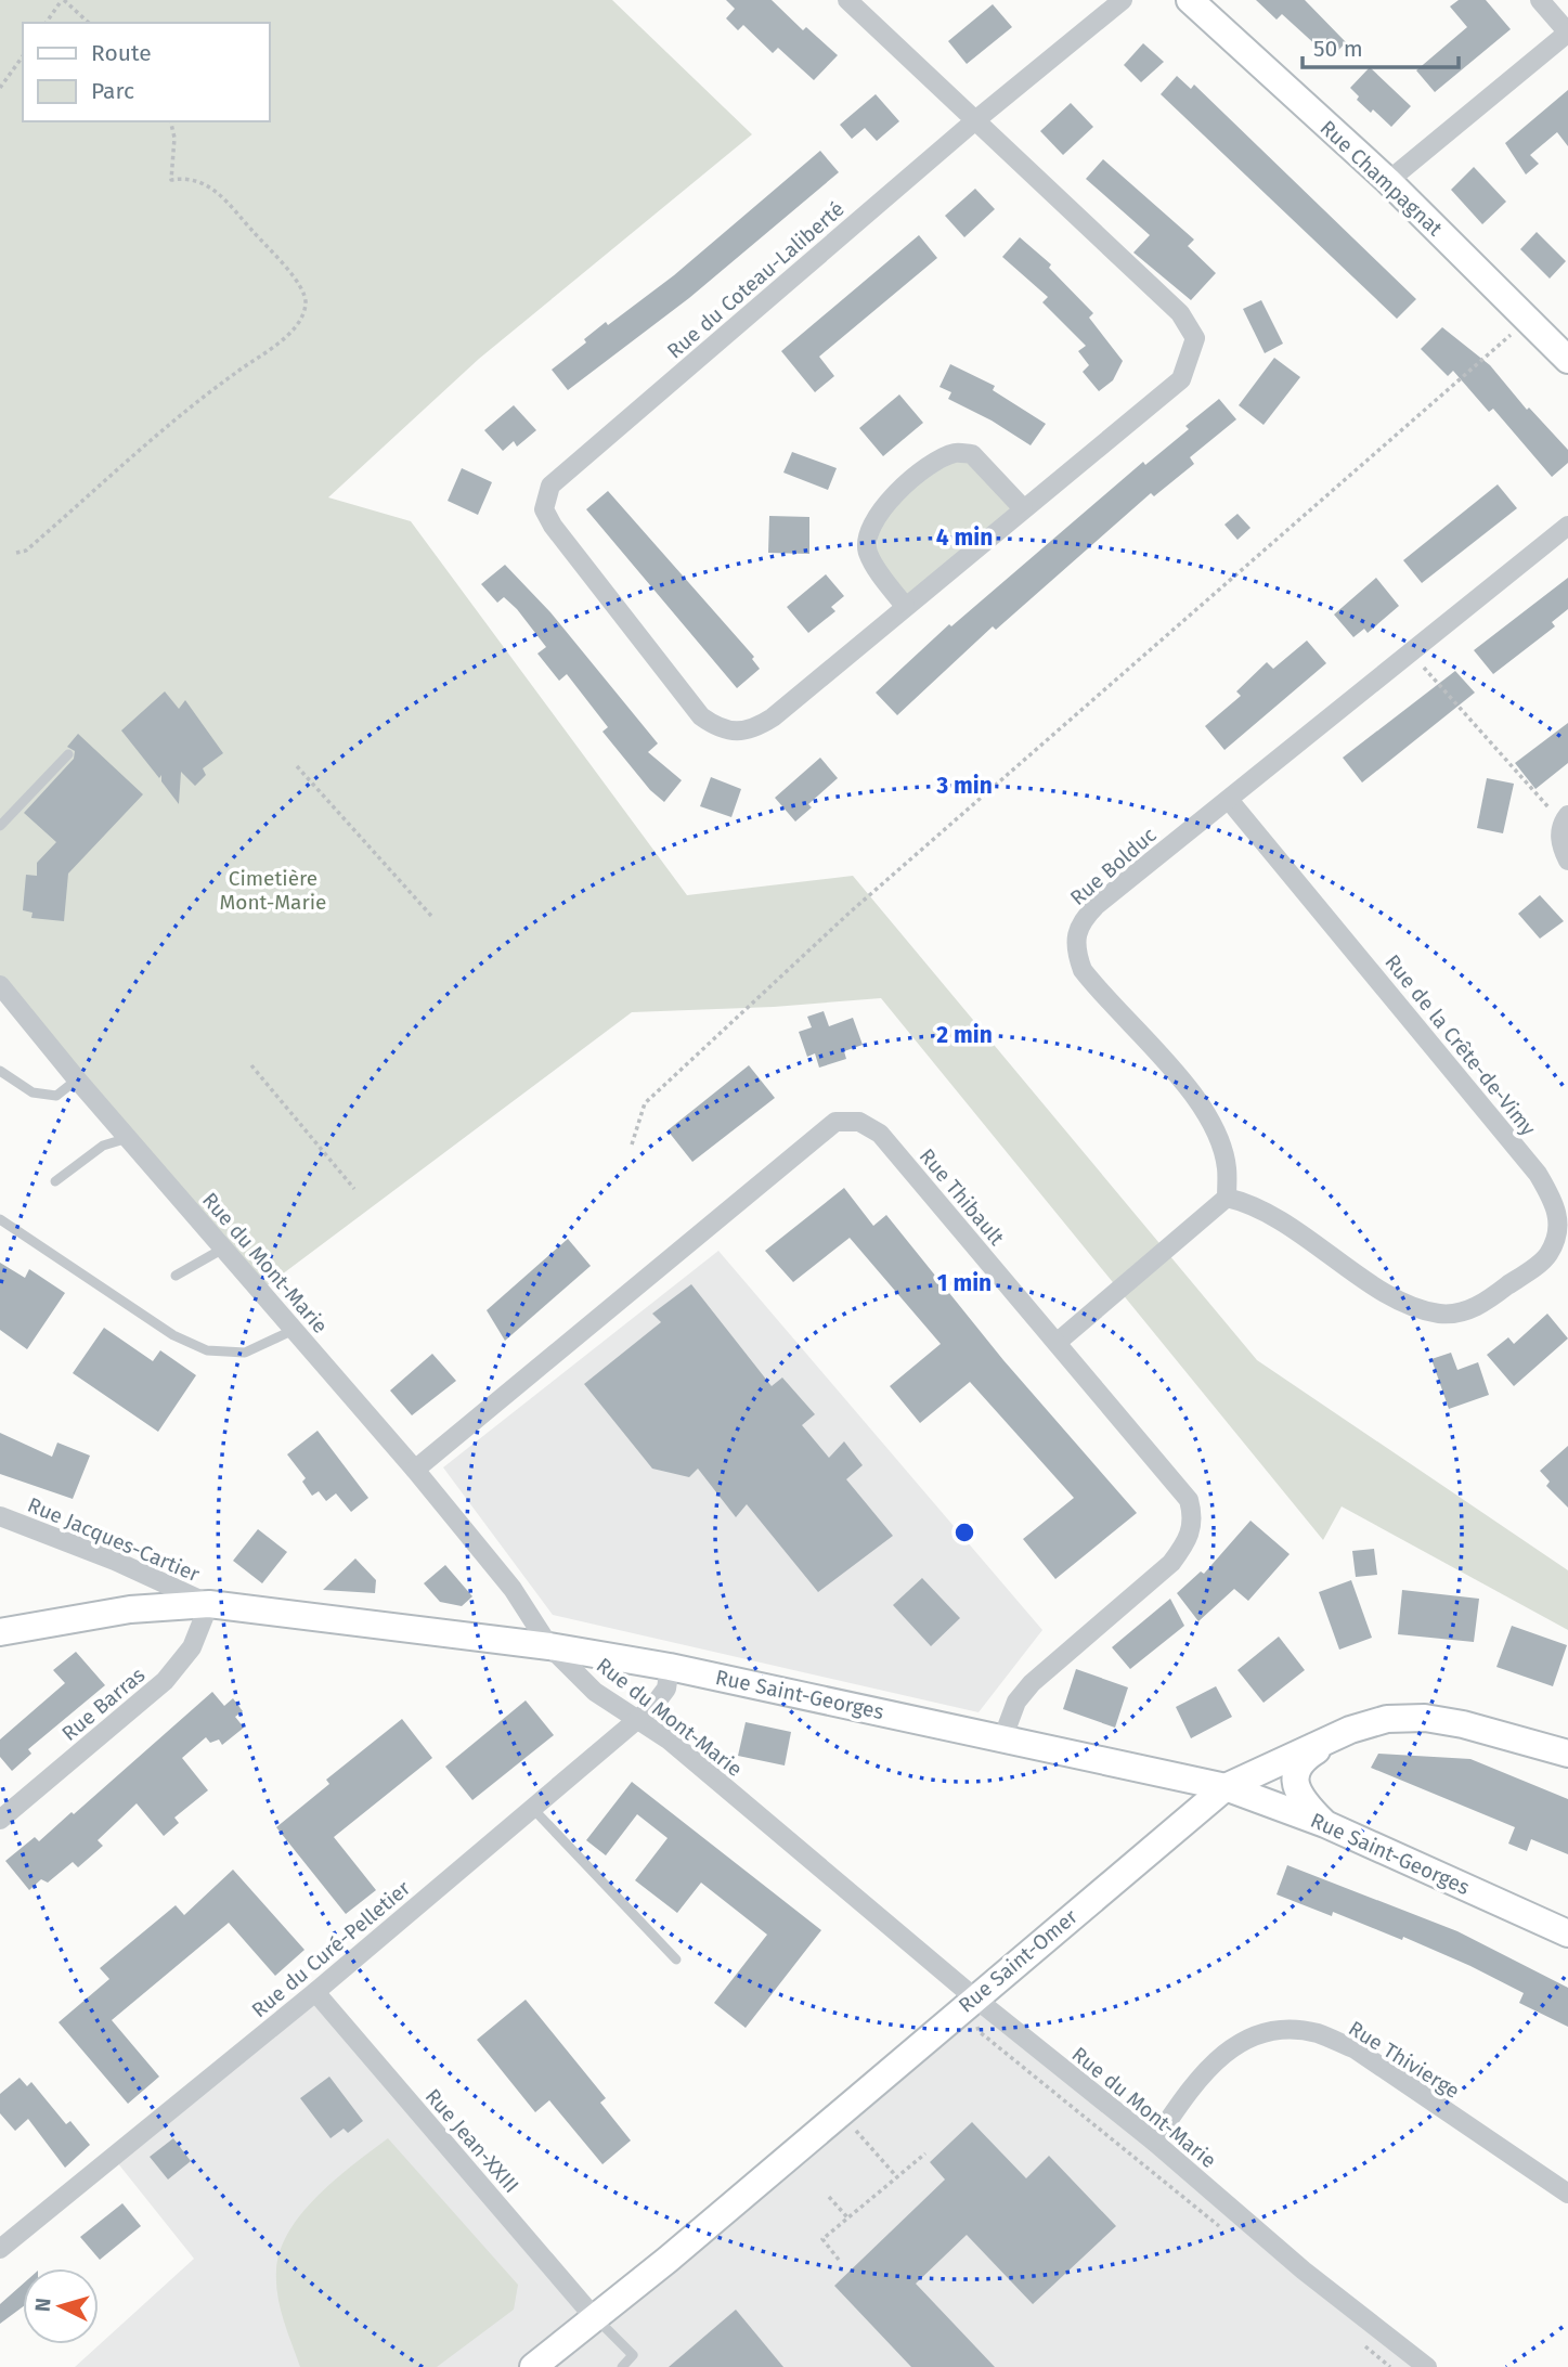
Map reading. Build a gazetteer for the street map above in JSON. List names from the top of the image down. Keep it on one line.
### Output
{"streets":{"street":["Rue Champagnat","Rue du Coteau-Laliberté","Rue Bolduc","Rue de la Crête-de-Vimy","Rue Thibault","Rue du Mont-Marie","Rue Jacques-Cartier","Rue Saint-Georges","Rue Barras","Rue du Curé-Pelletier","Rue Saint-Omer","Rue Thivierge","Rue Jean-XXIII"]},"crossings":[["Rue Bolduc","Rue de la Crête-de-Vimy"],["Rue Thibault","Rue du Mont-Marie"],["Rue Thibault","Rue Saint-Georges"],["Rue du Mont-Marie","Rue Saint-Georges"],["Rue du Mont-Marie","Rue du Curé-Pelletier"],["Rue du Mont-Marie","Rue Saint-Omer"],["Rue du Mont-Marie","Rue Thivierge"],["Rue Jacques-Cartier","Rue Saint-Georges"],["Rue Jacques-Cartier","Rue Barras"],["Rue Saint-Georges","Rue Barras"],["Rue Saint-Georges","Rue du Curé-Pelletier"],["Rue Saint-Georges","Rue Saint-Omer"],["Rue du Curé-Pelletier","Rue Jean-XXIII"],["Rue Saint-Omer","Rue Jean-XXIII"]],"parks":["Cimetière Mont-Marie"],"legend":["Route","Parc"],"scale_bar":"50 m","north":"left","rings":["4 min","3 min","2 min","1 min"]}
